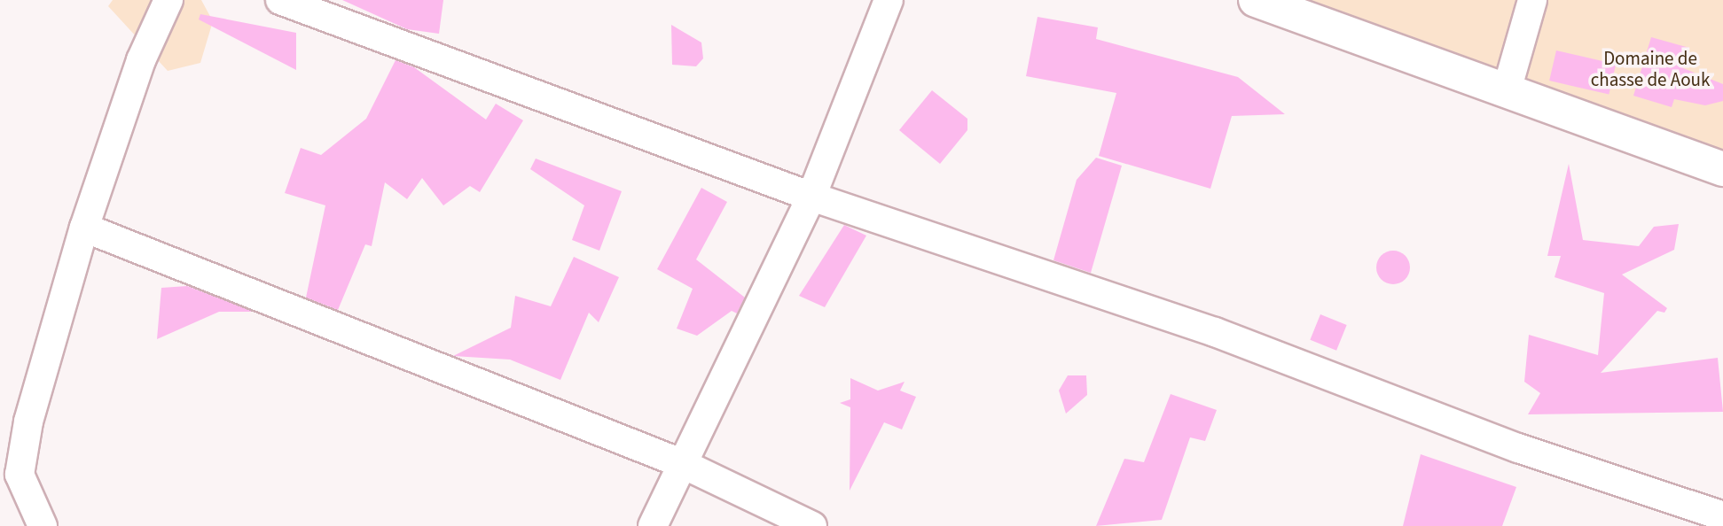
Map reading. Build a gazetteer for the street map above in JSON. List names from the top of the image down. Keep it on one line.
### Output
{"parks":["Domaine de chasse de Aouk"]}
